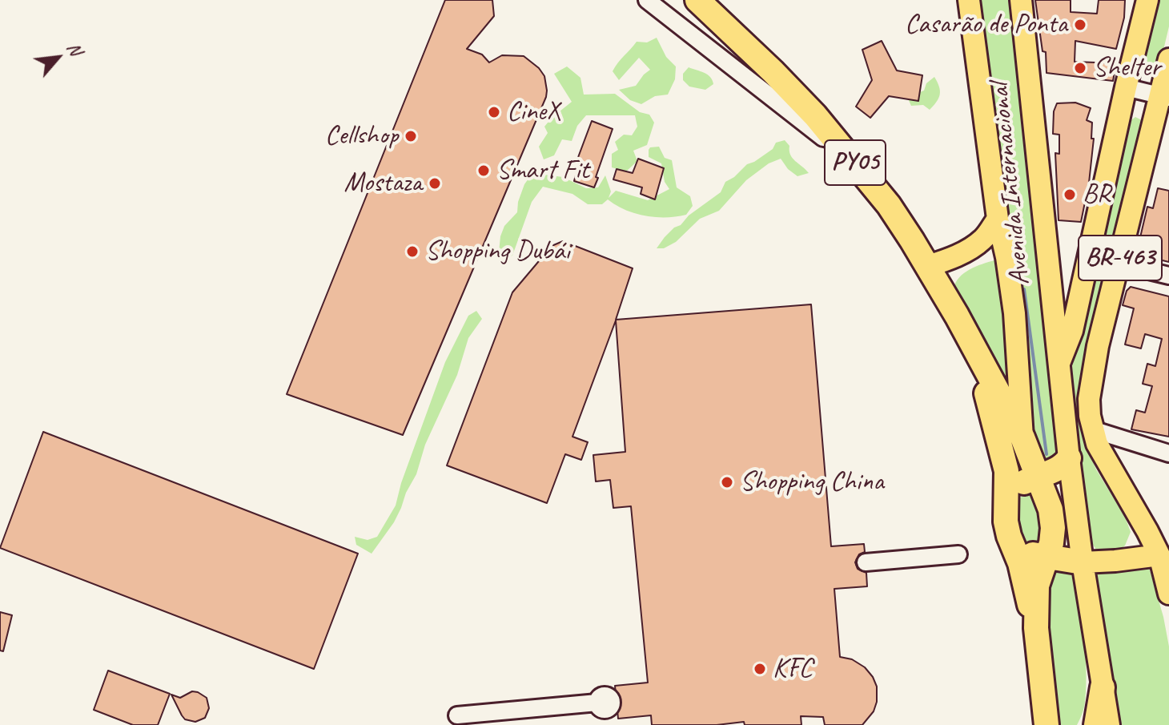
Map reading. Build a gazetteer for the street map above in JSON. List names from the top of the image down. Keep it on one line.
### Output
{"streets":{"highway":["PY05"],"main road":["Avenida Internacional","BR-463"]},"crossings":[["Avenida Internacional","BR-463"]],"places":["Casarão de Ponta","Shelter","CineX","Cellshop","Smart Fit","Mostaza","BR","Shopping Dubái","Shopping China","KFC"],"north":"top right"}
